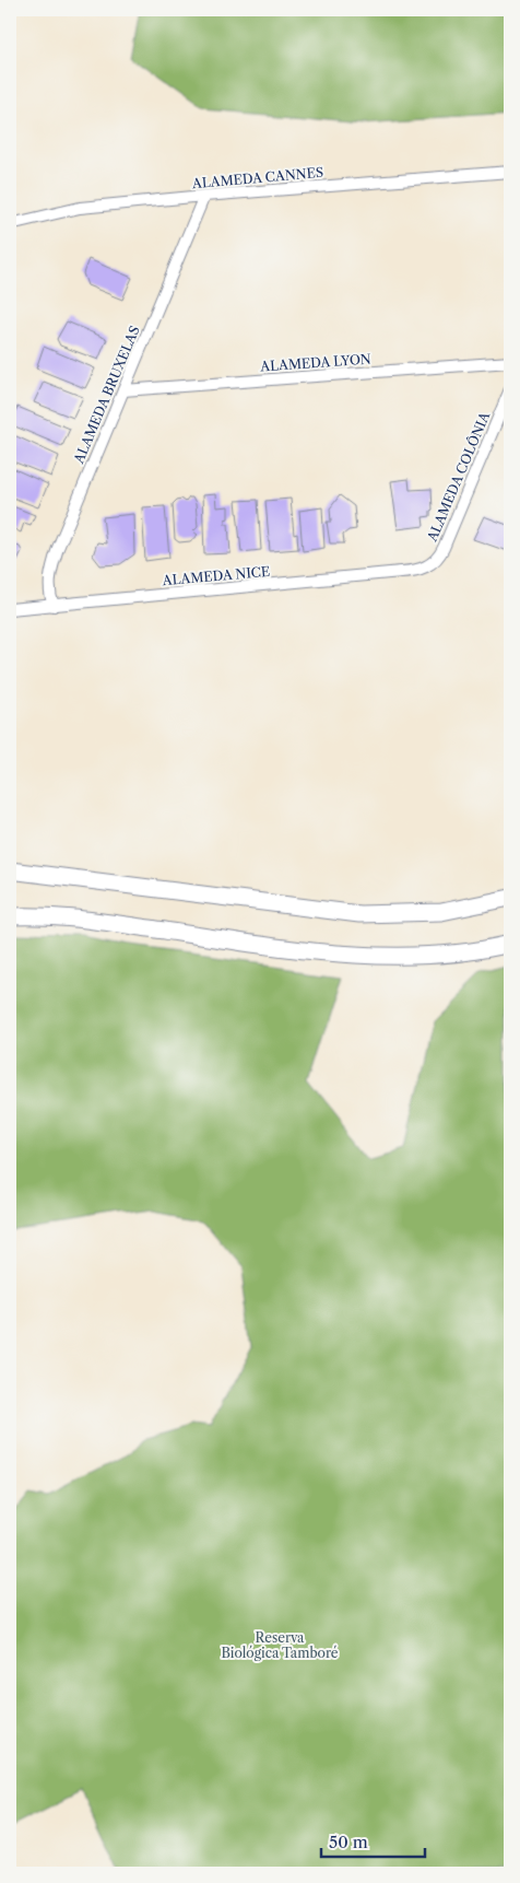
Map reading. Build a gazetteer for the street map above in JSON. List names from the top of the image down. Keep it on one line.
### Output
{"streets":{"street":["ALAMEDA CANNES","ALAMEDA LYON","ALAMEDA BRUXELAS","ALAMEDA COLÔNIA","ALAMEDA NICE"]},"crossings":[["ALAMEDA CANNES","ALAMEDA BRUXELAS"],["ALAMEDA LYON","ALAMEDA BRUXELAS"],["ALAMEDA BRUXELAS","ALAMEDA NICE"],["ALAMEDA COLÔNIA","ALAMEDA NICE"]],"parks":["Reserva Biológica Tamboré"],"scale_bar":"50 m"}
